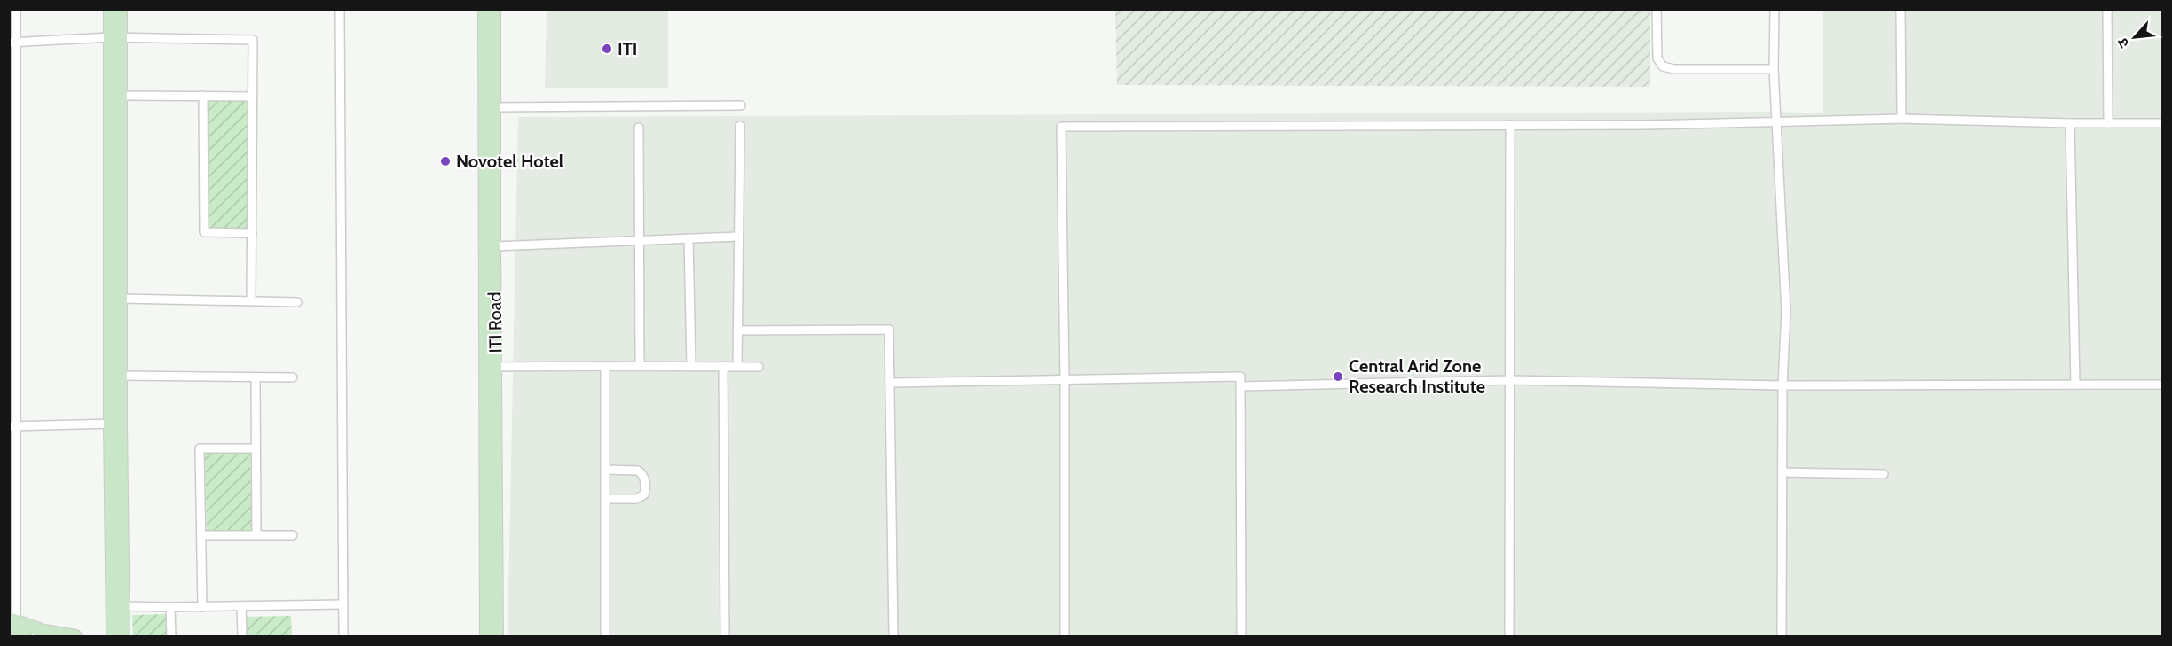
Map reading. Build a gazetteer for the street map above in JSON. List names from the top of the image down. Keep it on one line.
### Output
{"streets":{"street":["ITI Road"]},"places":["ITI","Novotel Hotel","Central Arid Zone Research Institute"],"north":"bottom left"}
